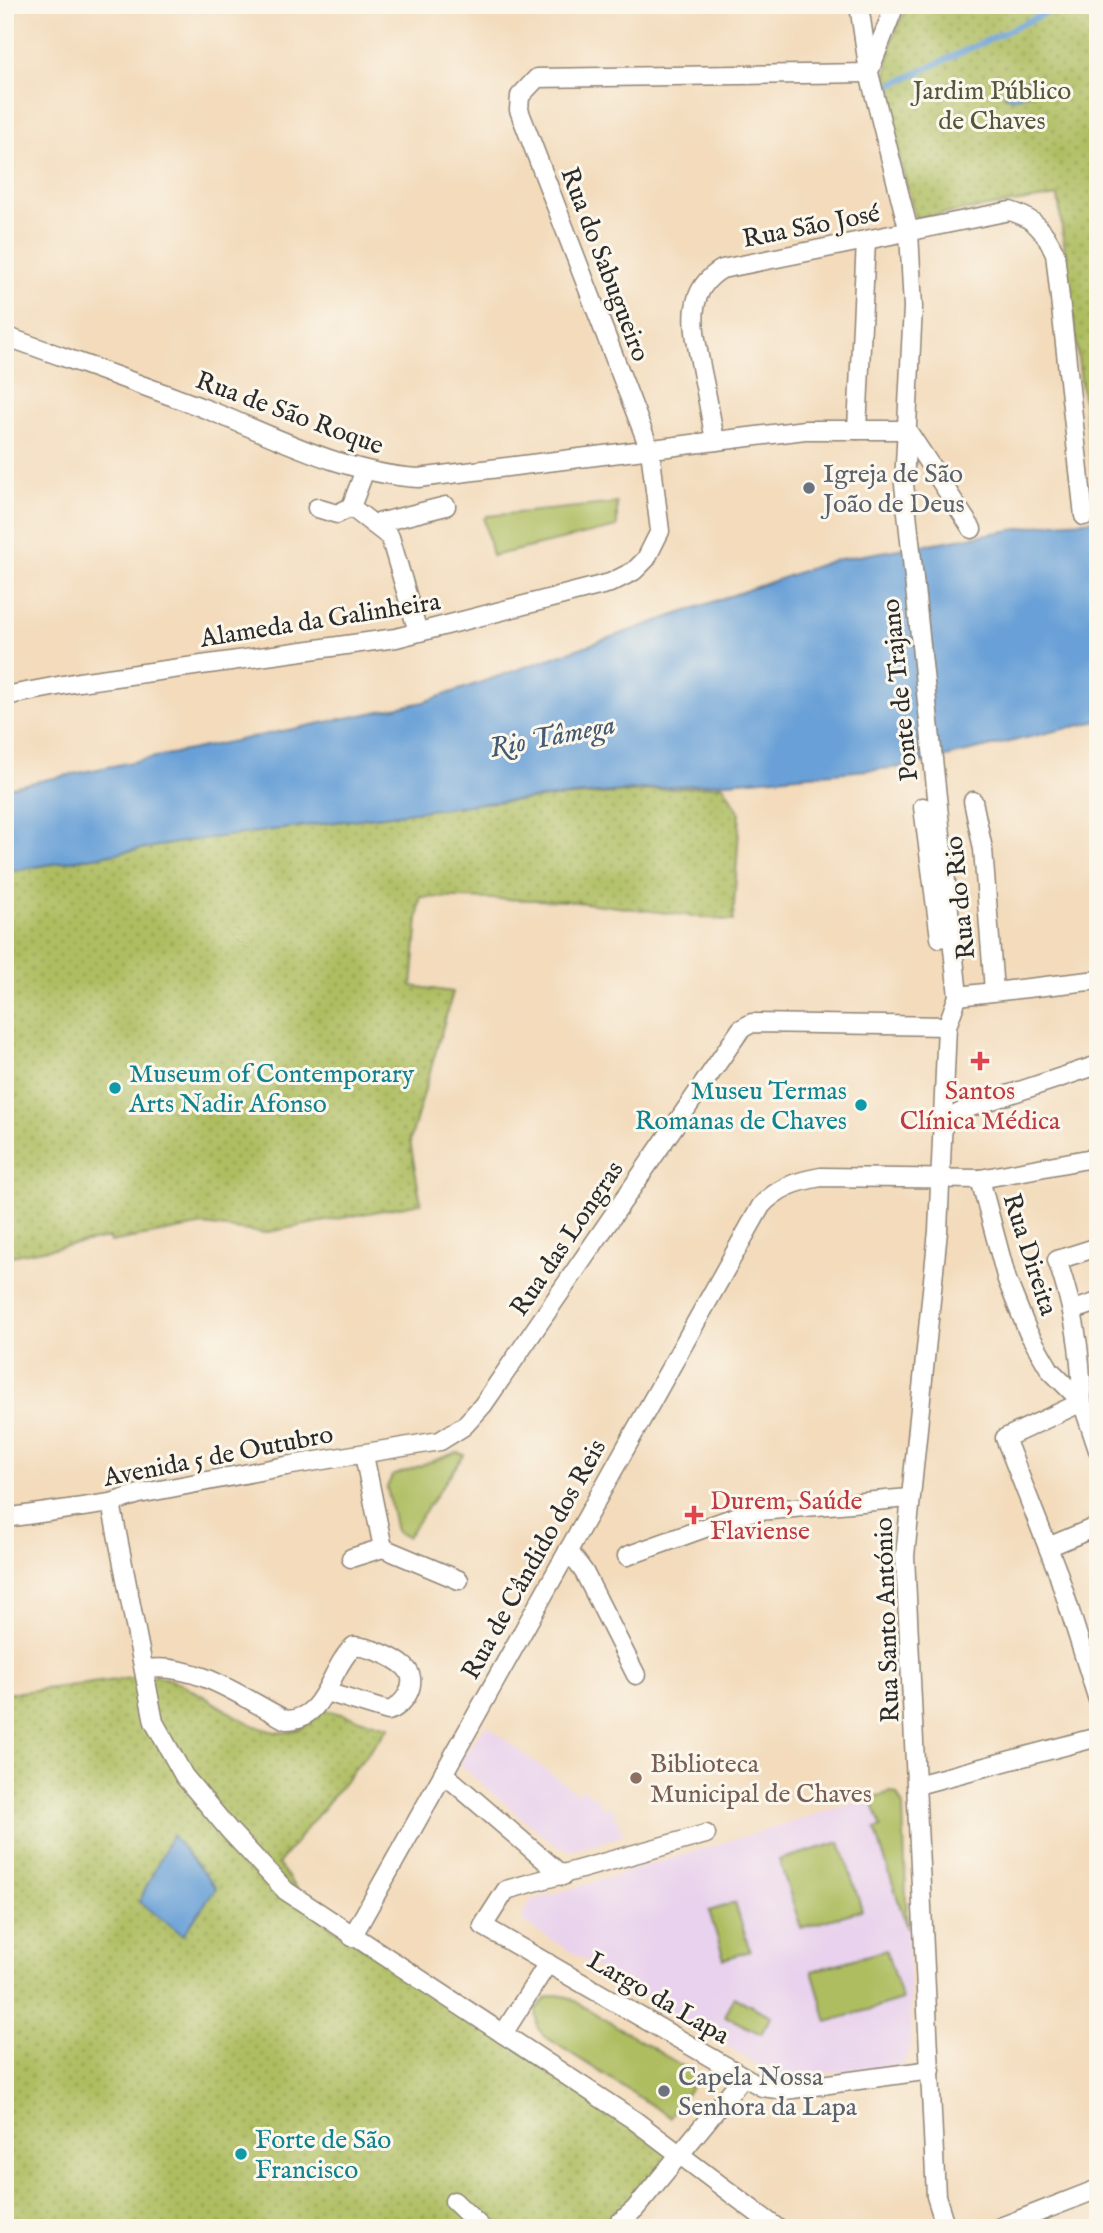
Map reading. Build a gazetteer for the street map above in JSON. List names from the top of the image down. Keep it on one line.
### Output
{"streets":{"street":["Rua São José","Rua do Sabugueiro","Rua de São Roque","Alameda da Galinheira","Ponte de Trajano","Rua do Rio","Rua das Longras","Rua Direita","Avenida 5 de Outubro","Rua de Cândido dos Reis","Rua Santo António","Largo da Lapa"]},"crossings":[["Rua São José","Rua de São Roque"],["Rua São José","Ponte de Trajano"],["Rua do Sabugueiro","Rua de São Roque"],["Rua do Sabugueiro","Alameda da Galinheira"],["Rua do Sabugueiro","Ponte de Trajano"],["Rua de São Roque","Alameda da Galinheira"],["Rua de São Roque","Ponte de Trajano"],["Ponte de Trajano","Rua Santo António"],["Rua das Longras","Avenida 5 de Outubro"],["Rua das Longras","Rua Santo António"],["Rua de Cândido dos Reis","Rua Santo António"],["Rua Santo António","Largo da Lapa"]],"water":["Rio Tâmega"],"parks":["Jardim Público de Chaves"],"places":{"other":["Igreja de São João de Deus","Museum of Contemporary Arts Nadir Afonso","Museu Termas Romanas de Chaves","Biblioteca Municipal de Chaves","Capela Nossa Senhora da Lapa","Forte de São Francisco"],"health":["Santos Clínica Médica","Durem, Saúde Flaviense"]}}
